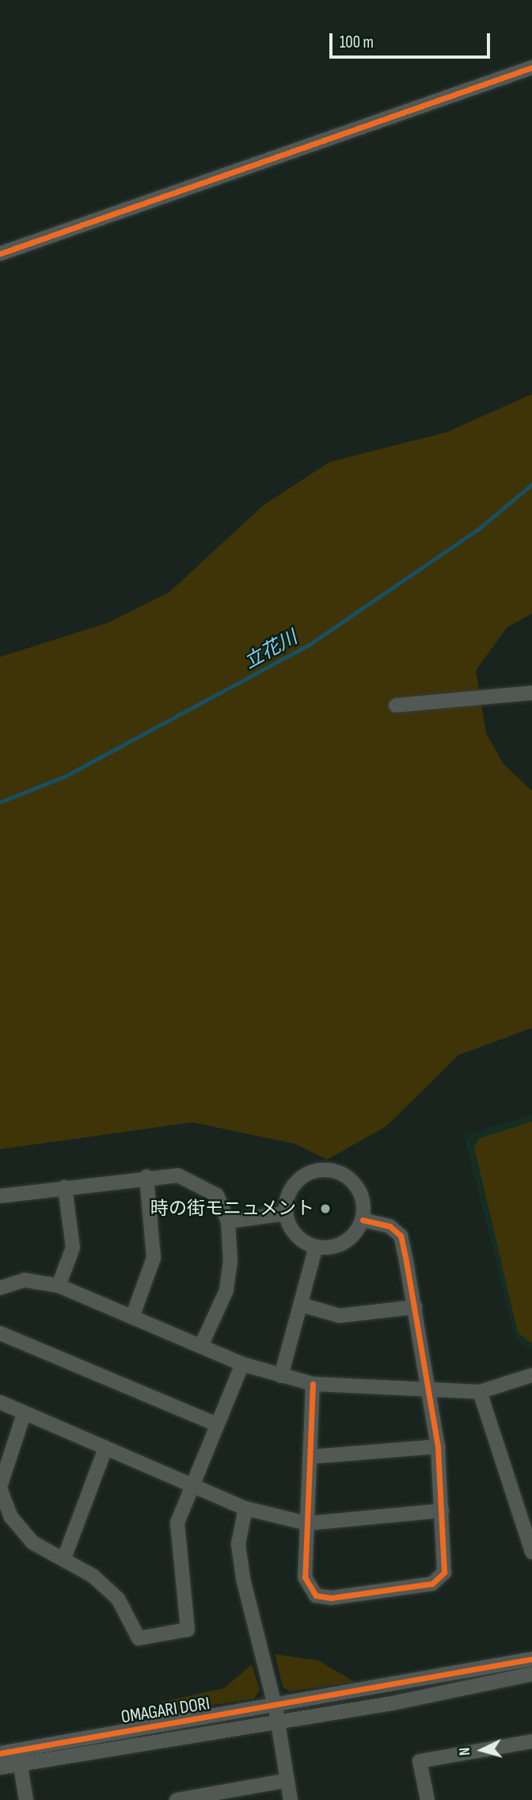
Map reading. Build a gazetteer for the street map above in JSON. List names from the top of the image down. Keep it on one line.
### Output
{"streets":{"street":["OMAGARI DORI"]},"water":["立花川"],"places":["時の街モニュメント"],"scale_bar":"100 m","north":"left"}
